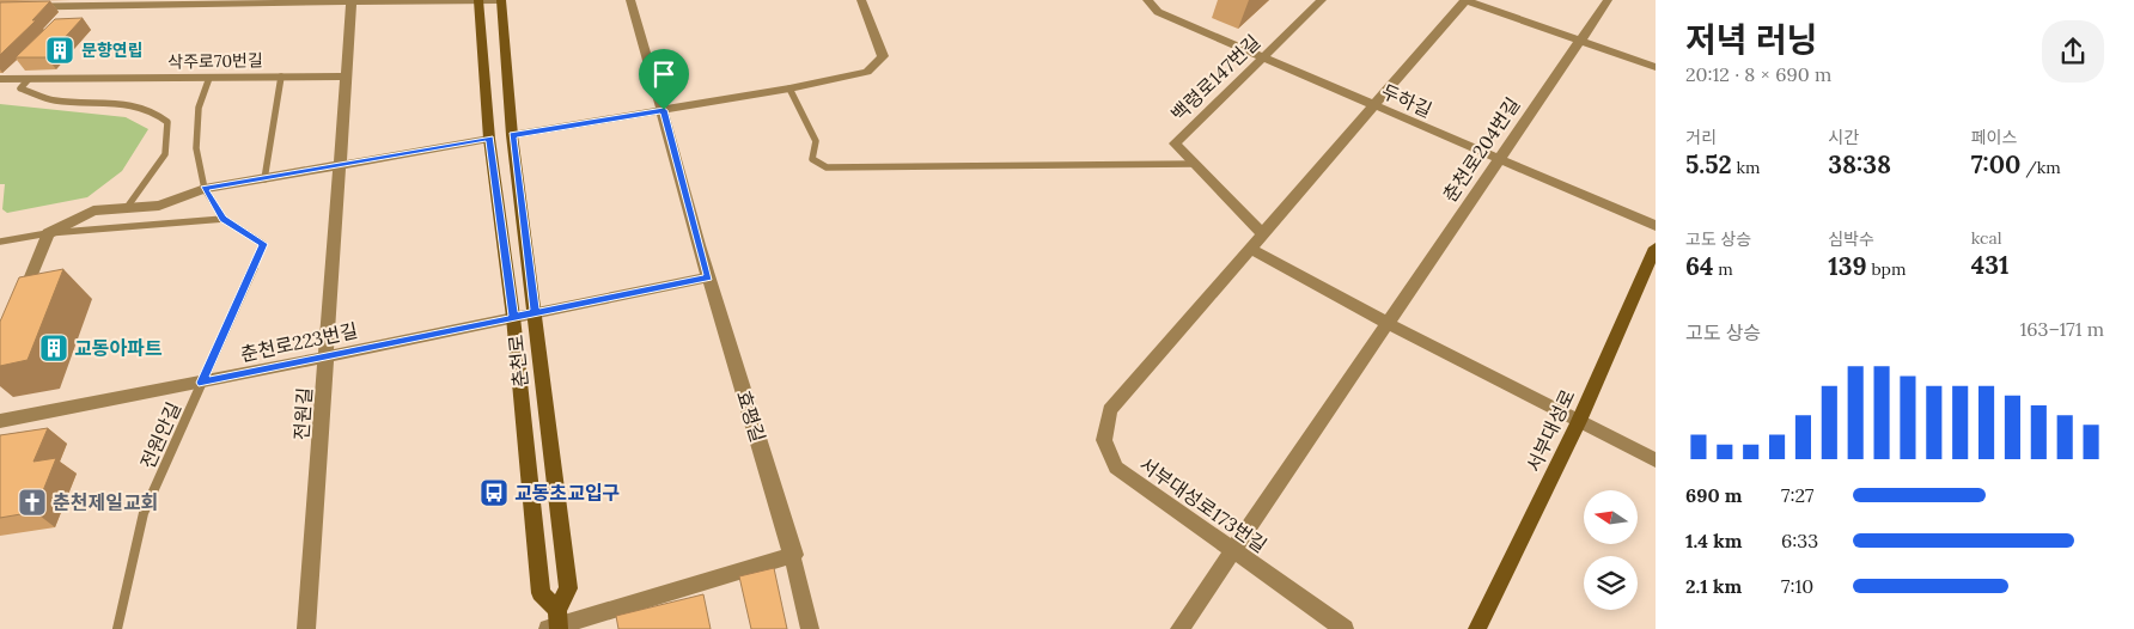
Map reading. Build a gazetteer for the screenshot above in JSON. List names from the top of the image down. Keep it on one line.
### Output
{"streets":{"street":["삭주로70번길","백령로147번길","두하길","춘천로204번길","춘천로223번길","춘천로","전원길","효평길","서부대성로","서부대성로173번길"],"lane":["전원안길"]},"crossings":[["삭주로70번길","전원길"],["삭주로70번길","전원안길"],["백령로147번길","두하길"],["백령로147번길","서부대성로173번길"],["두하길","춘천로204번길"],["두하길","서부대성로173번길"],["춘천로204번길","서부대성로173번길"],["춘천로223번길","춘천로"],["춘천로223번길","전원길"],["춘천로223번길","전원안길"]],"places":{"building":["문향연립","교동아파트"],"bus stop":["교동초교입구"],"church":["춘천제일교회"]},"north":"left","page":{"heading":["저녁 러닝","20:12 · 8 × 690 m"],"stats":[["거리","5.52 km"],["시간","38:38"],["페이스","7:00 /km"],["고도 상승","64 m"],["심박수","139 bpm"],["kcal","431"]],"chart":["고도 상승","163–171 m"],"list":[{"name":"690 m","note":"7:27"},{"name":"1.4 km","note":"6:33"},{"name":"2.1 km","note":"7:10"}]}}
